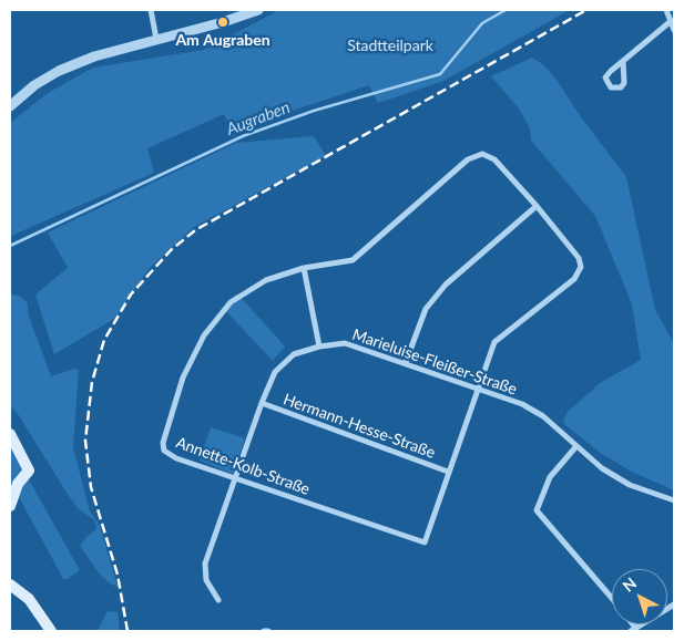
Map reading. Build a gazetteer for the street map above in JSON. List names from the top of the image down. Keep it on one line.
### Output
{"streets":{"street":["Marieluise-Fleißer-Straße","Hermann-Hesse-Straße","Annette-Kolb-Straße"]},"crossings":[["Marieluise-Fleißer-Straße","Hermann-Hesse-Straße"],["Marieluise-Fleißer-Straße","Annette-Kolb-Straße"],["Hermann-Hesse-Straße","Annette-Kolb-Straße"]],"water":["Augraben"],"parks":["Stadtteilpark"],"places":["Am Augraben"],"north":"top left"}
